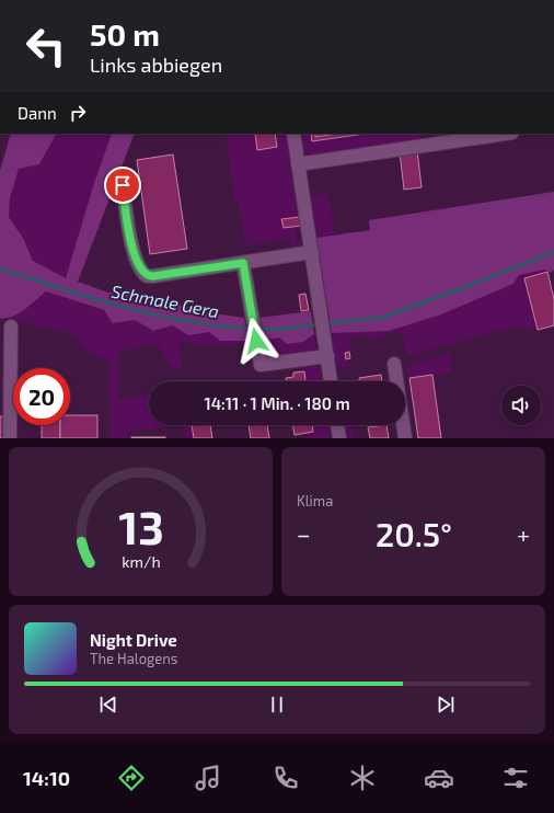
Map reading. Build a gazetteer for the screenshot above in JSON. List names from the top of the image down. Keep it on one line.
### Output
{"water":["Schmale Gera"],"page":{"turn":["50 m","Links abbiegen"],"then":"Dann","limit":"20","trip":"14:11 · 1 Min. · 180 m","tile":"Klima","heat":["−","20.5°","+"],"song":["Night Drive","The Halogens"],"tabs":"14:10","gauge":["13","km/h"]}}
